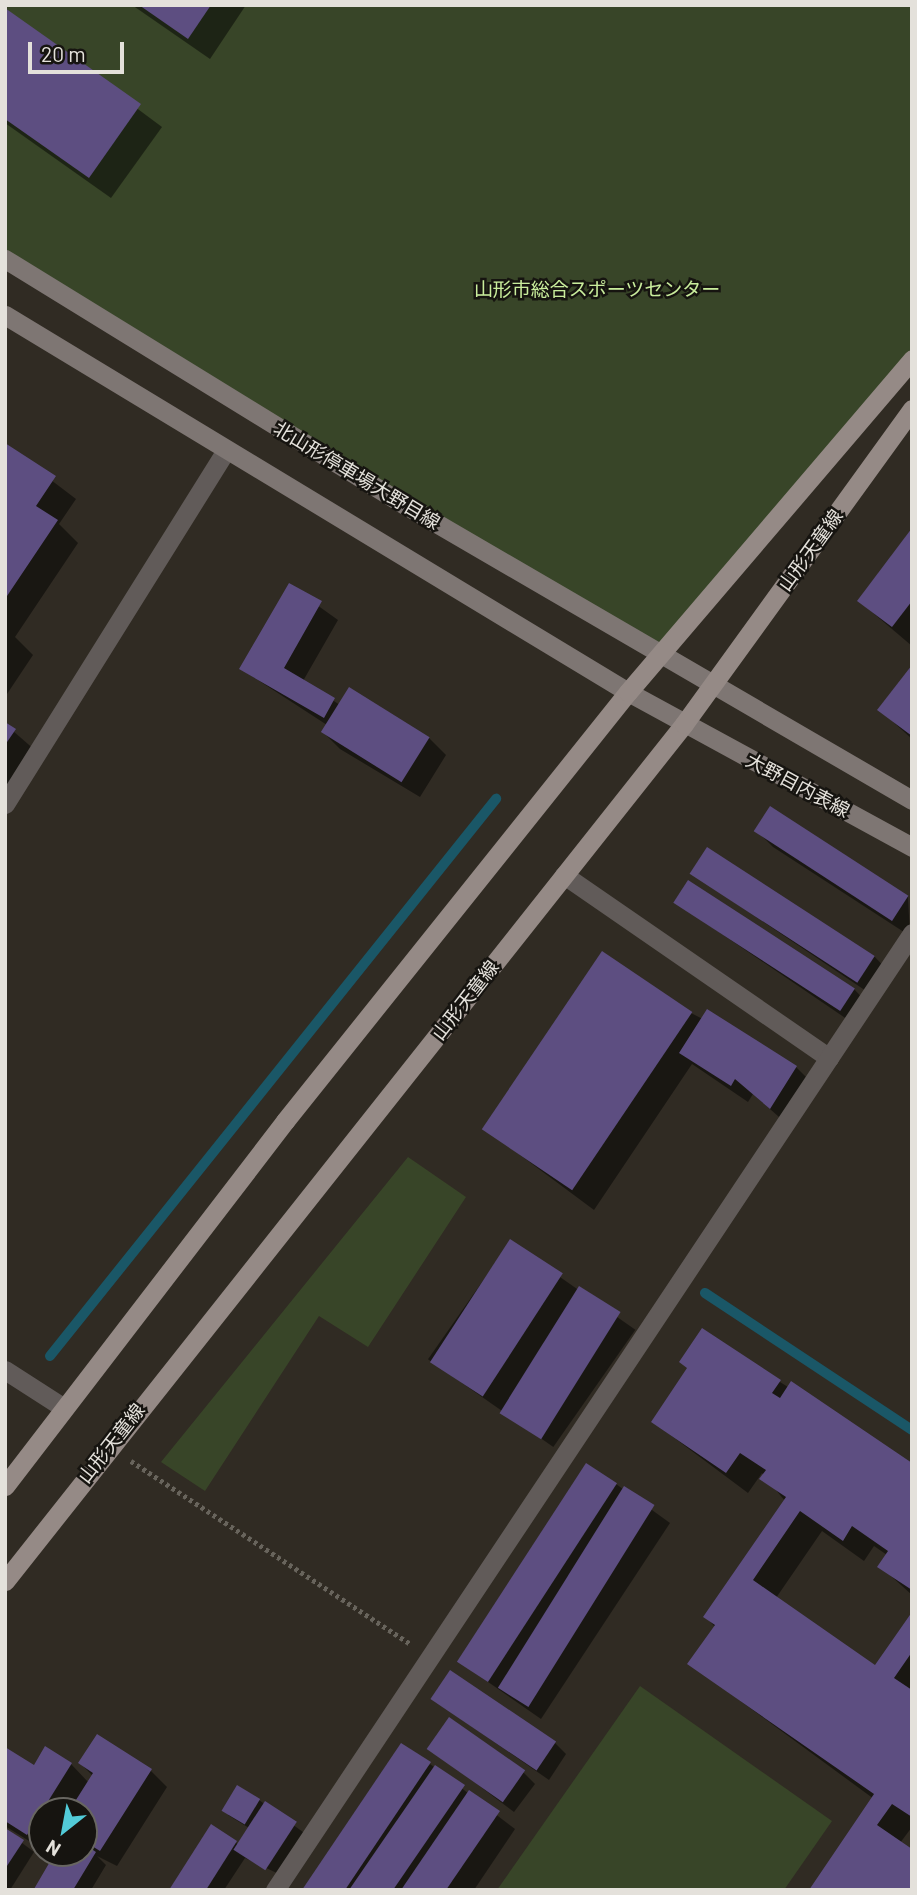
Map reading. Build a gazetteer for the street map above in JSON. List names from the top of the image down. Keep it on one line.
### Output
{"streets":{"main road":["北山形停車場大野目線","山形天童線","大野目内表線"]},"crossings":[["北山形停車場大野目線","山形天童線"],["山形天童線","大野目内表線"]],"parks":["山形市総合スポーツセンター"],"scale_bar":"20 m","north":"bottom left"}
